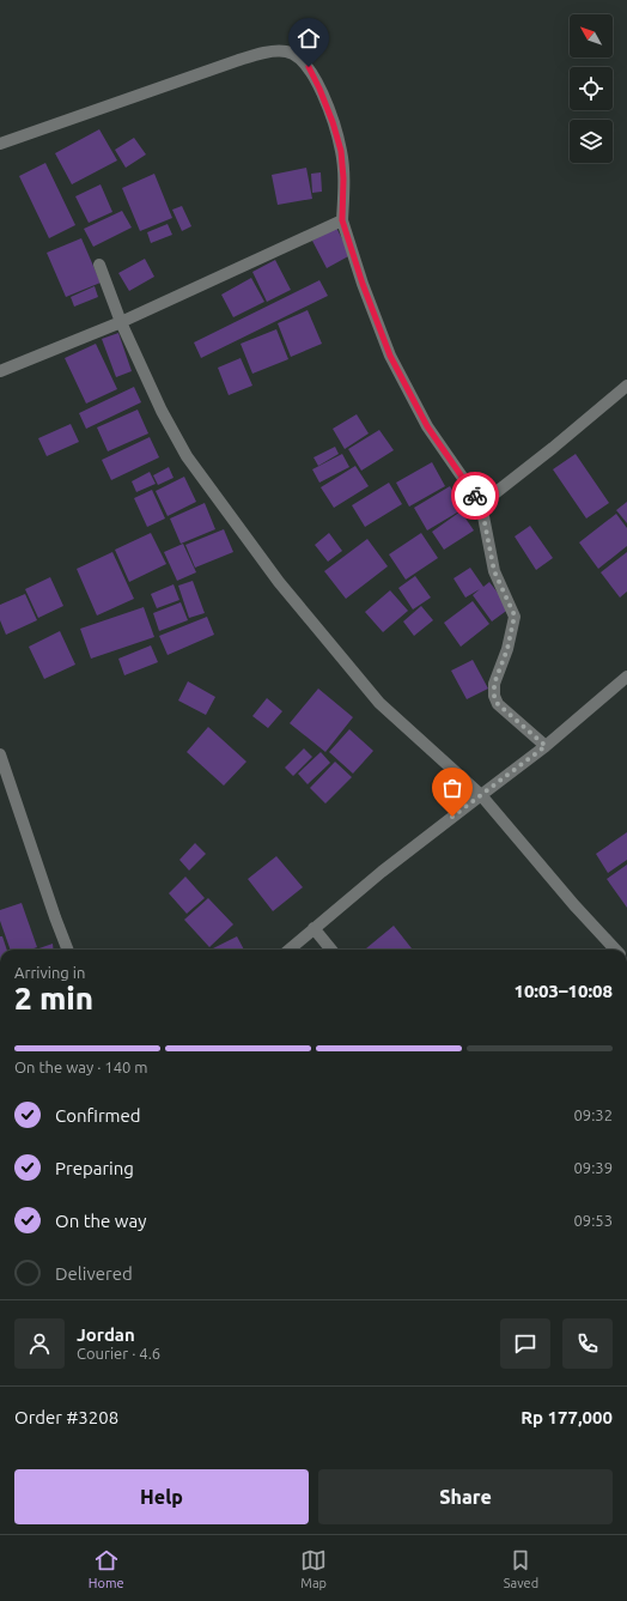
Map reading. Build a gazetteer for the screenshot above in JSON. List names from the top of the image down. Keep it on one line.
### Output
{"north":"top left","page":{"heading":["2 min","Arriving in","10:03–10:08"],"panel":["Jordan","Courier · 4.6","Order #3208","Rp 177,000"],"bar":"On the way · 140 m","list":[["Confirmed","09:32"],["Preparing","09:39"],["On the way","09:53"],"Delivered"],"buttons":["Help","Share"],"tabs":["Home","Map","Saved"]}}
